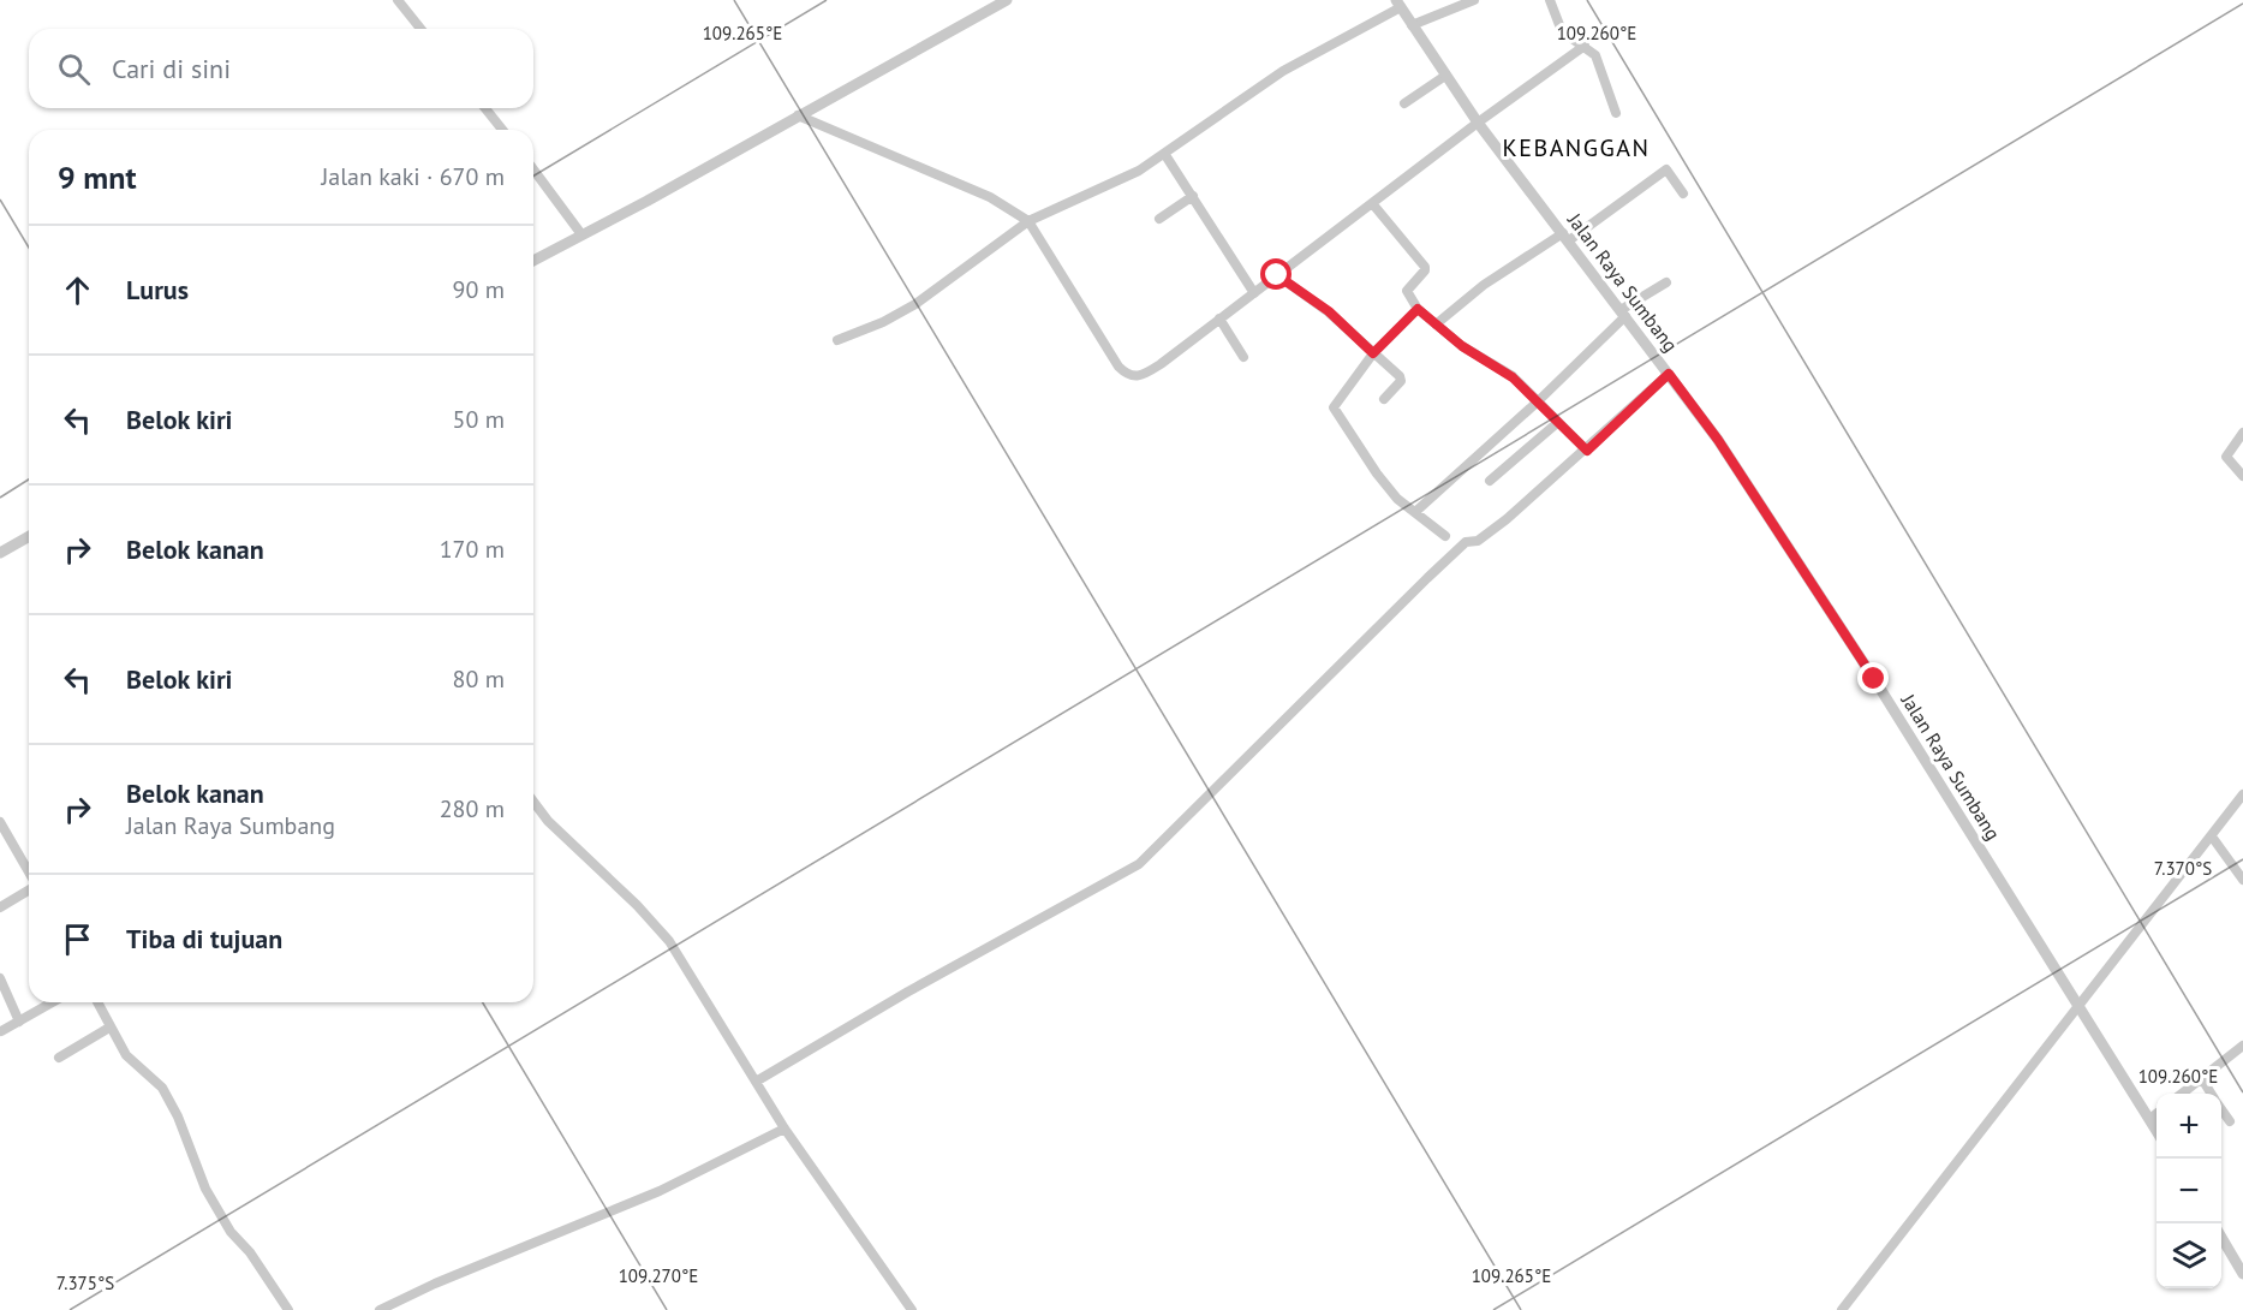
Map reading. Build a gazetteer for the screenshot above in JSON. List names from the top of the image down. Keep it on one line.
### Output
{"streets":{"street":["Jalan Raya Sumbang"]},"districts":["KEBANGGAN"],"page":{"search":"Cari di sini","heading":["9 mnt","Jalan kaki · 670 m"],"list":[["Lurus","90 m"],["Belok kiri","50 m"],["Belok kanan","170 m"],["Belok kiri","80 m"],["Belok kanan","Jalan Raya Sumbang","280 m"],"Tiba di tujuan"],"map_buttons":["+","−"]},"coordinates":["109.265°E","109.260°E","7.370°S","109.270°E","7.375°S"]}
